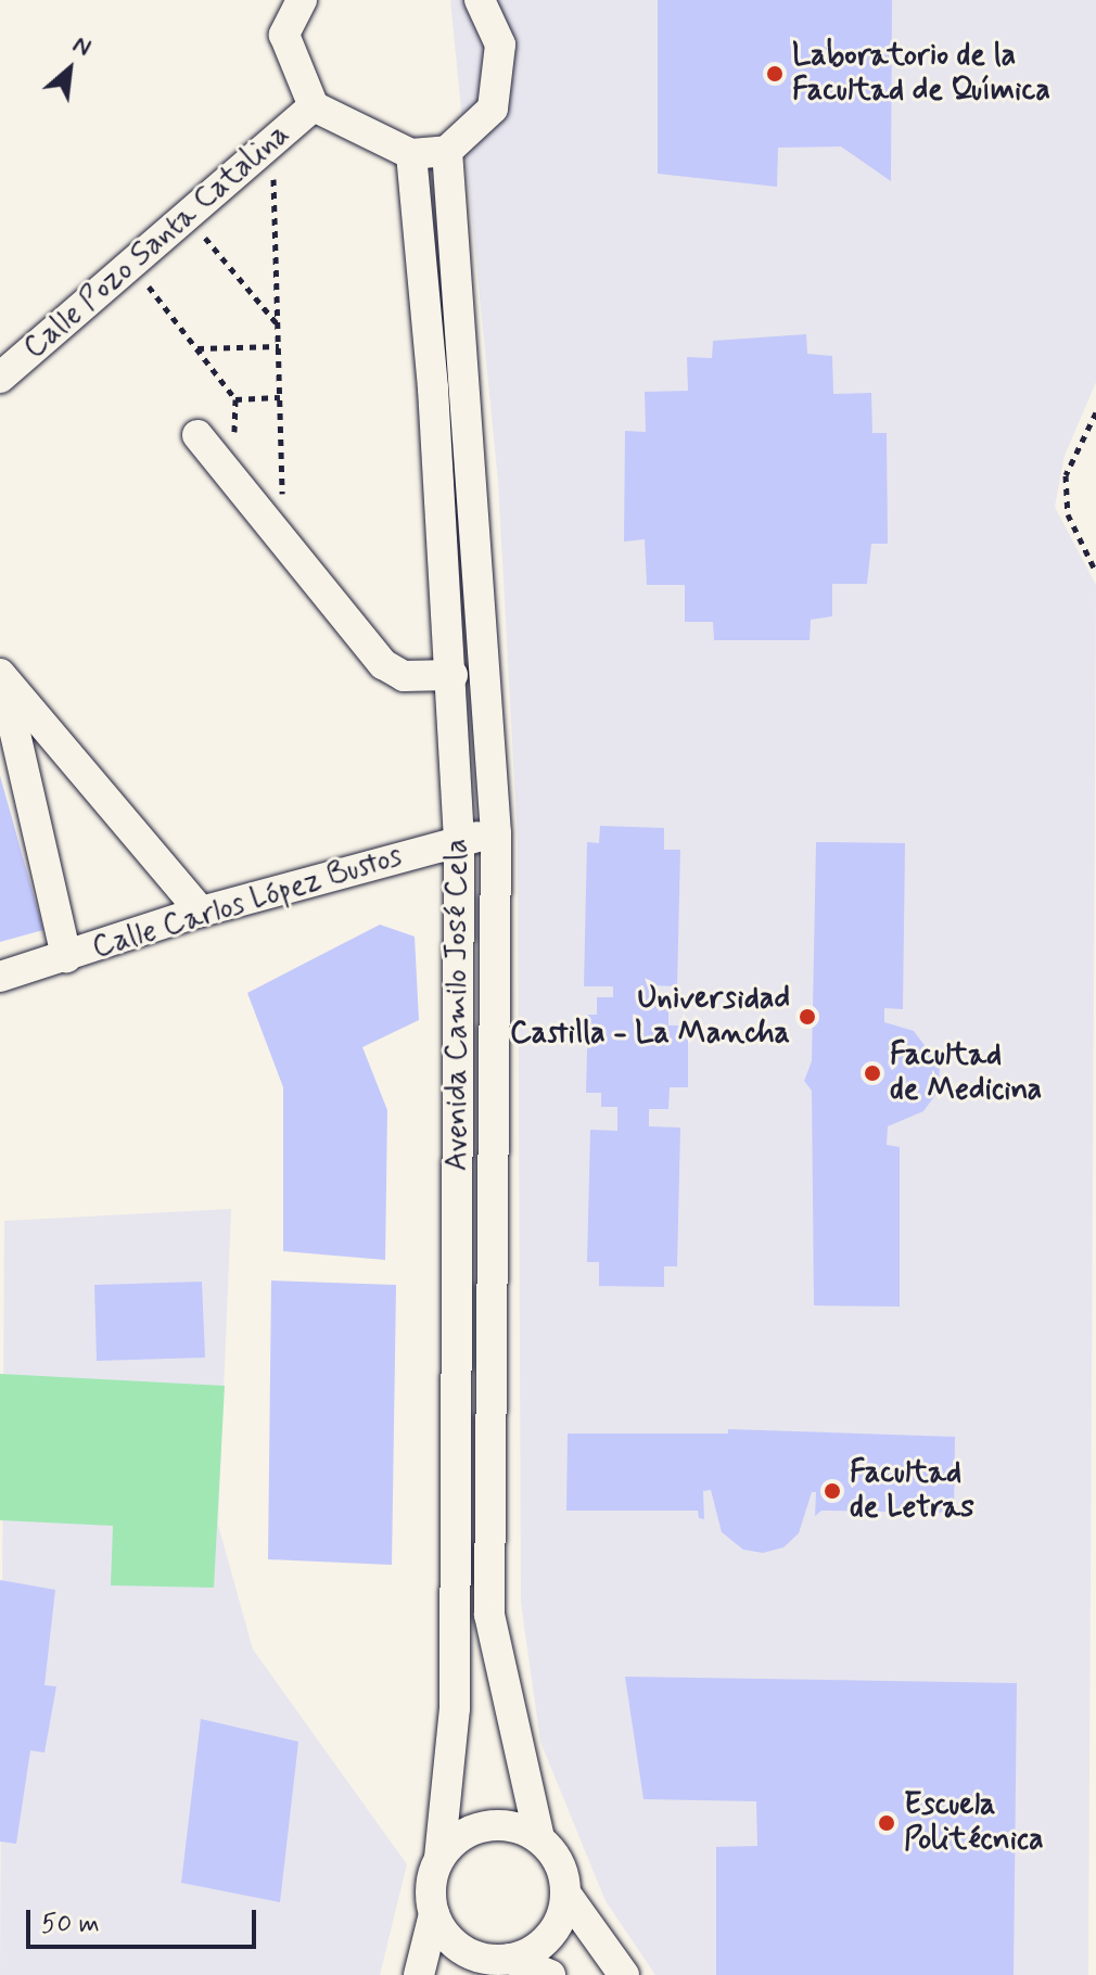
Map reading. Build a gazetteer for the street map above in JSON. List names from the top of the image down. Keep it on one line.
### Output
{"streets":{"street":["Calle Pozo Santa Catalina","Calle Carlos López Bustos","Avenida Camilo José Cela"]},"crossings":[["Calle Carlos López Bustos","Avenida Camilo José Cela"]],"places":["Laboratorio de la Facultad de Química","Universidad Castilla - La Mancha","Facultad de Medicina","Facultad de Letras","Escuela Politécnica"],"scale_bar":"50 m","north":"top right"}
